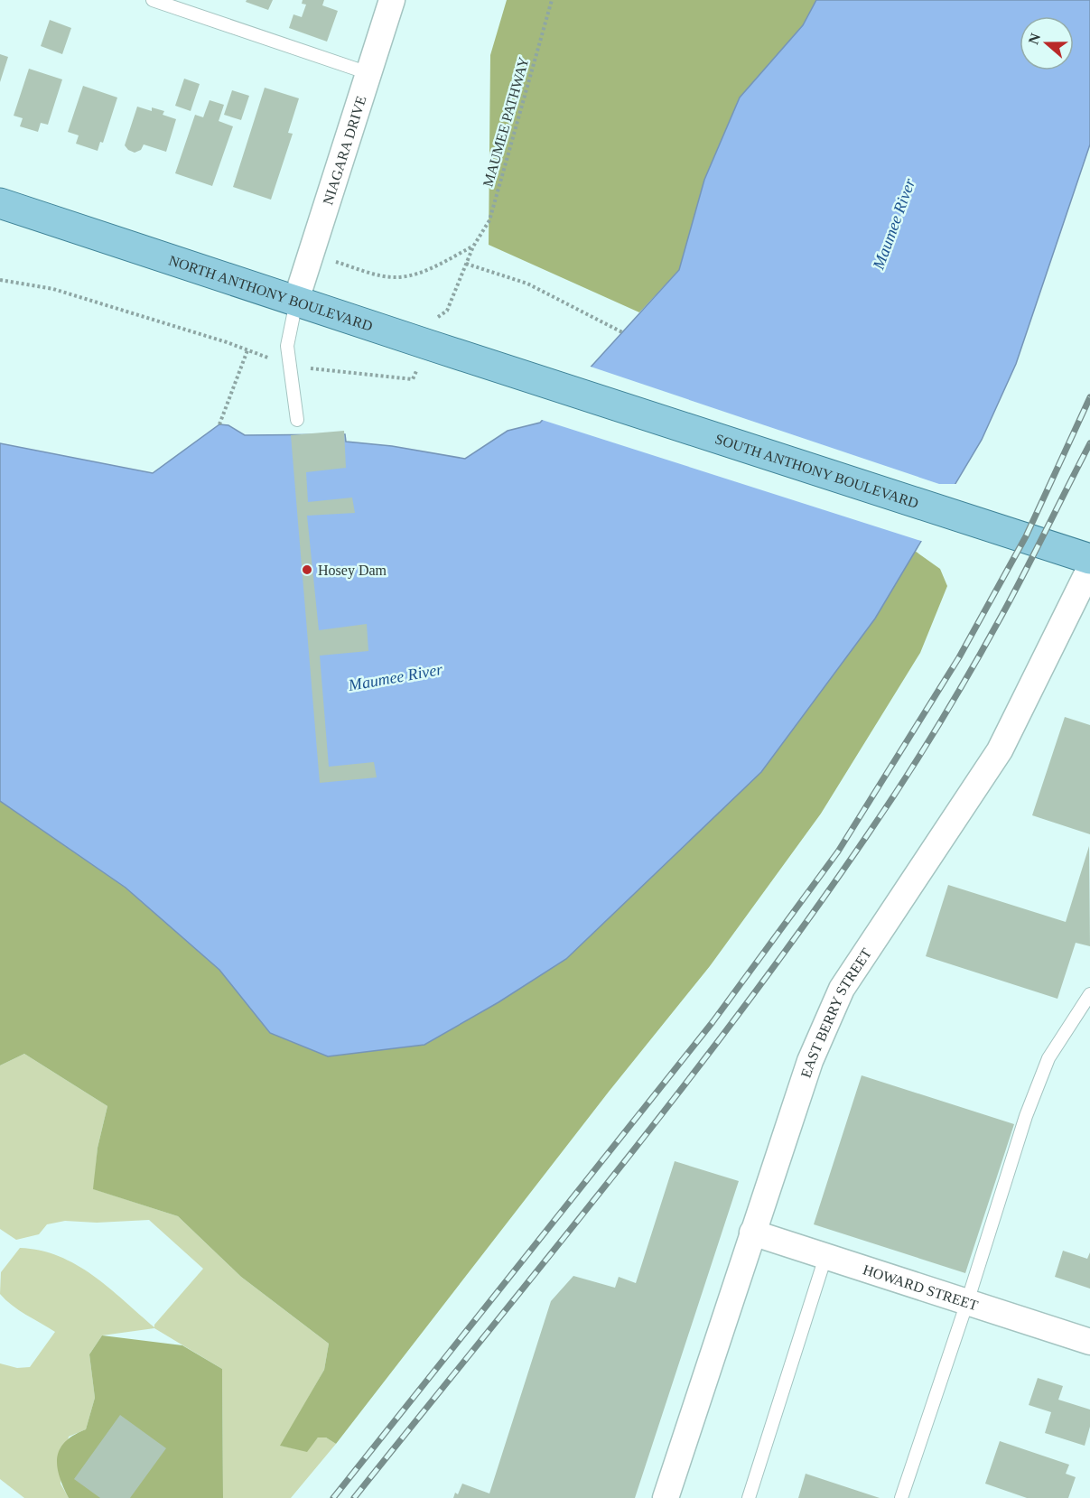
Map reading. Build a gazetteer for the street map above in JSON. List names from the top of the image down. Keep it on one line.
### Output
{"streets":{"main road":["NORTH ANTHONY BOULEVARD","SOUTH ANTHONY BOULEVARD"],"street":["NIAGARA DRIVE","EAST BERRY STREET","HOWARD STREET"],"path":["MAUMEE PATHWAY"]},"crossings":[["NIAGARA DRIVE","NORTH ANTHONY BOULEVARD"],["NORTH ANTHONY BOULEVARD","SOUTH ANTHONY BOULEVARD"],["EAST BERRY STREET","HOWARD STREET"]],"water":["Maumee River"],"places":["Hosey Dam"],"north":"left"}
